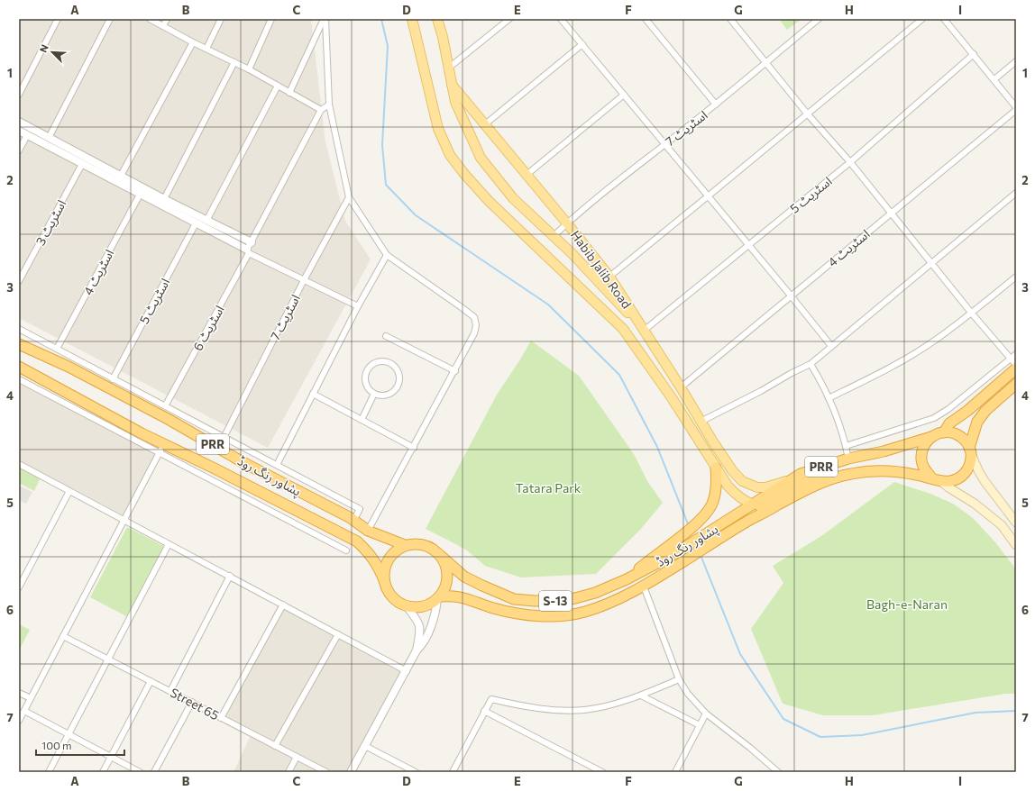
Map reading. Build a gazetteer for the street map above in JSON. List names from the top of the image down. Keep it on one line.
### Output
{"streets":{"highway":["PRR","پشاور رنگ روڈ","S-13"],"main road":["Habib Jalib Road"],"street":["اسٹریٹ 7","اسٹریٹ 5","اسٹریٹ 3","اسٹریٹ 4","اسٹریٹ 6","Street 65"]},"crossings":[["اسٹریٹ 7","Habib Jalib Road"],["اسٹریٹ 5","Habib Jalib Road"],["اسٹریٹ 4","Habib Jalib Road"],["Habib Jalib Road","پشاور رنگ روڈ"]],"parks":["Tatara Park","Bagh-e-Naran"],"scale_bar":"100 m","north":"top left","grid":{"columns":["A","B","C","D","E","F","G","H","I"],"rows":["1","2","3","4","5","6","7"]}}
